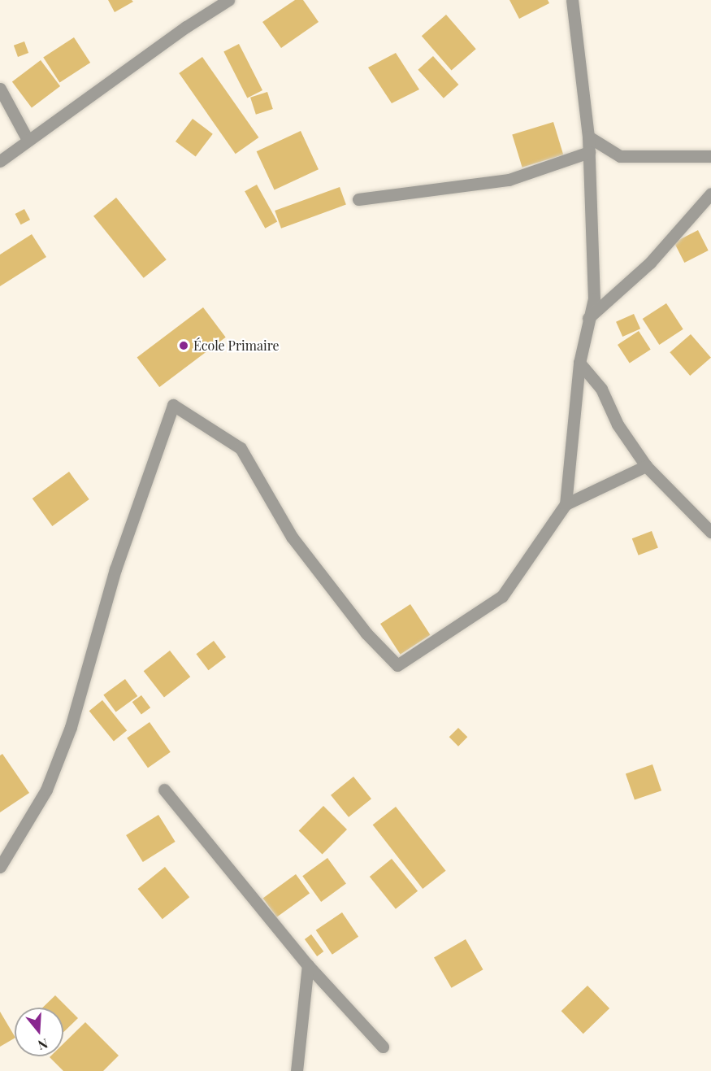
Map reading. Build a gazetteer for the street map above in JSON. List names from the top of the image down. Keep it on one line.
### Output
{"places":["École Primaire"],"north":"bottom"}
